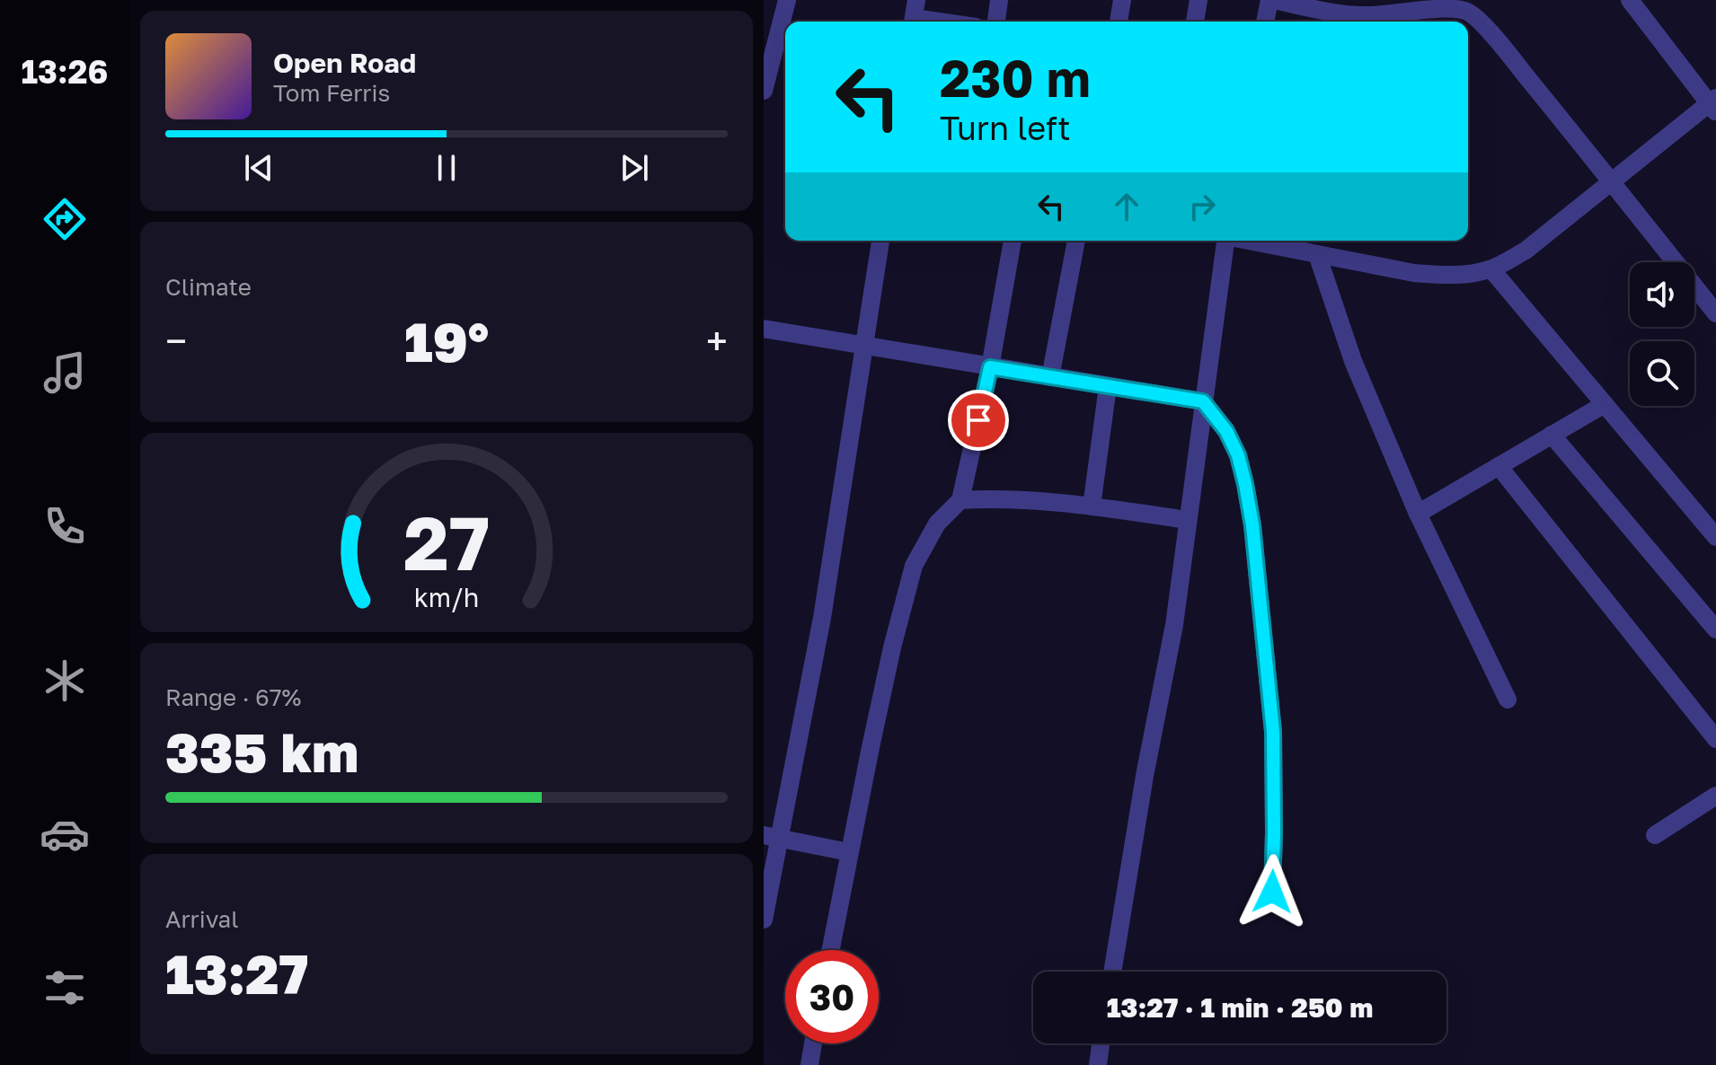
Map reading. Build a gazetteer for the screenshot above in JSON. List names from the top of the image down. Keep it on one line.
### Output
{"page":{"tabs":"13:26","turn":["230 m","Turn left"],"song":["Open Road","Tom Ferris"],"tile":["Climate",["Range · 67%","335 km"],["Arrival","13:27"]],"heat":["−","19°","+"],"limit":"30","trip":"13:27 · 1 min · 250 m","gauge":["27","km/h"]}}
